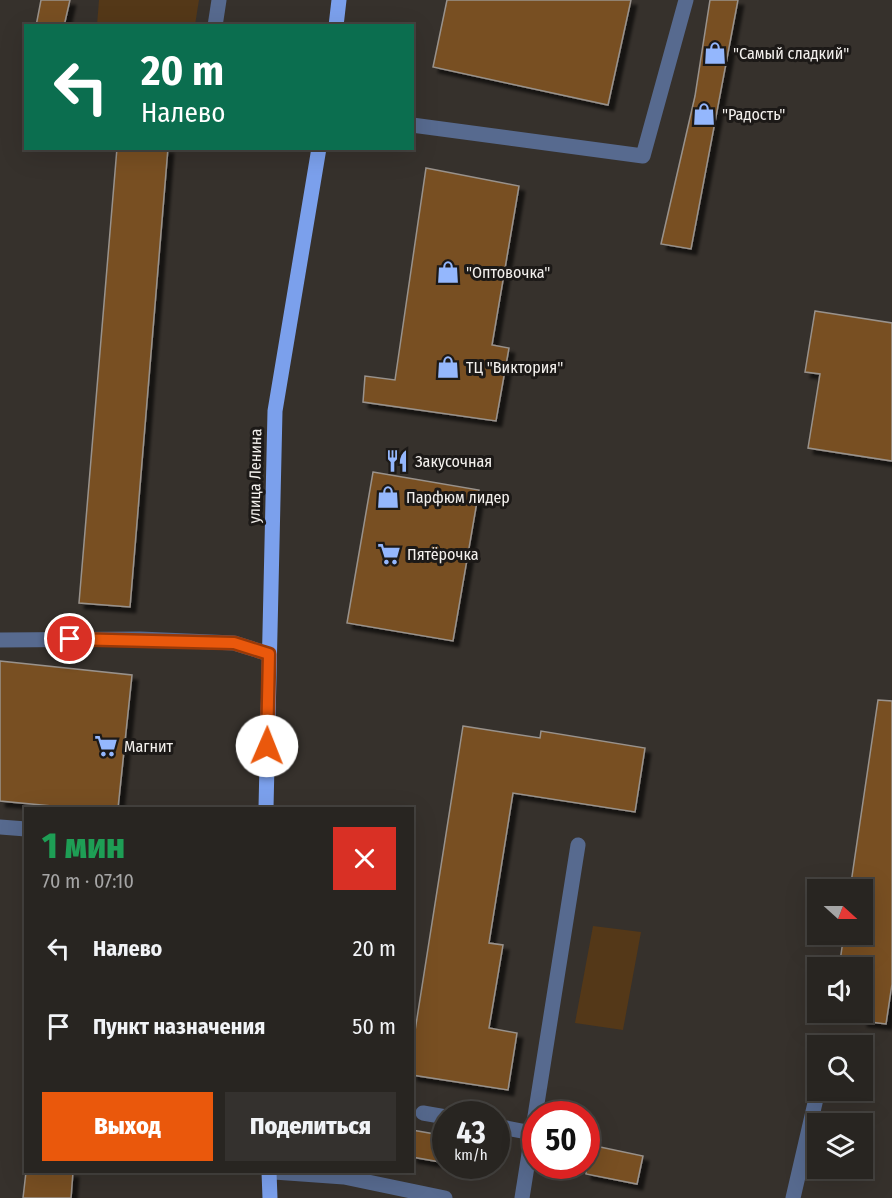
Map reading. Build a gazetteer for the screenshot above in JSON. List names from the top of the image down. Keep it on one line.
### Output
{"streets":{"main road":["улица Ленина"]},"places":{"shop":["\"Самый сладкий\"","\"Радость\"","\"Оптовочка\"","ТЦ \"Виктория\"","Парфюм лидер"],"restaurant":["Закусочная"],"supermarket":["Пятёрочка","Магнит"]},"north":"right","page":{"turn":["20 m","Налево"],"heading":["1 мин","70 m · 07:10"],"list":[{"name":"Налево","value":"20 m"},{"name":"Пункт назначения","value":"50 m"}],"buttons":["Выход","Поделиться"],"speed":"43 km/h","limit":"50"}}
